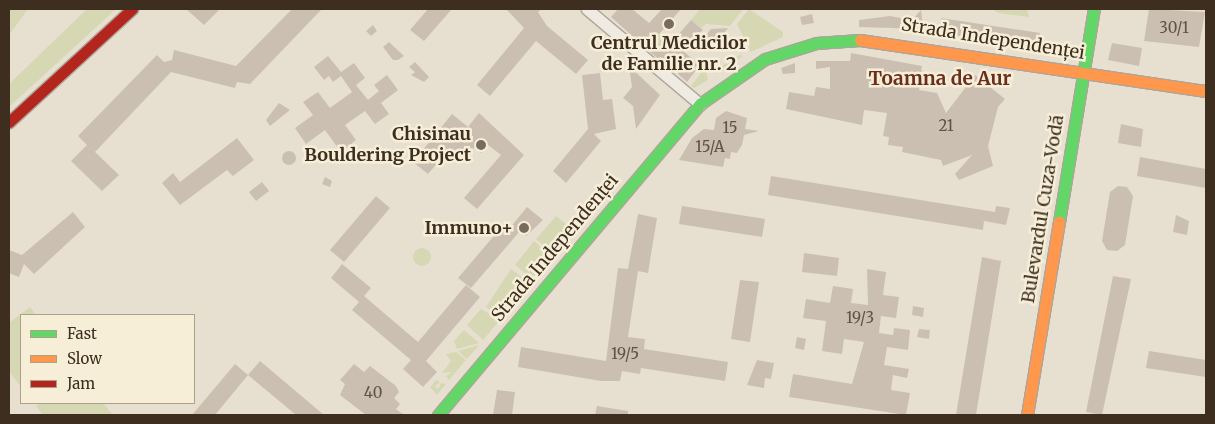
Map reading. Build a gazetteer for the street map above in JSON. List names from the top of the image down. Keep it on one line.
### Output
{"streets":{"main road":["Strada Independenței","Bulevardul Cuza-Vodă"]},"crossings":[["Strada Independenței","Bulevardul Cuza-Vodă"]],"districts":["Toamna de Aur"],"places":["Centrul Medicilor de Familie nr. 2","Chisinau Bouldering Project","Immuno+"],"house_numbers":["30/1","21","15","15/A","19/3","19/5","40"],"legend":["Fast","Slow","Jam"]}
